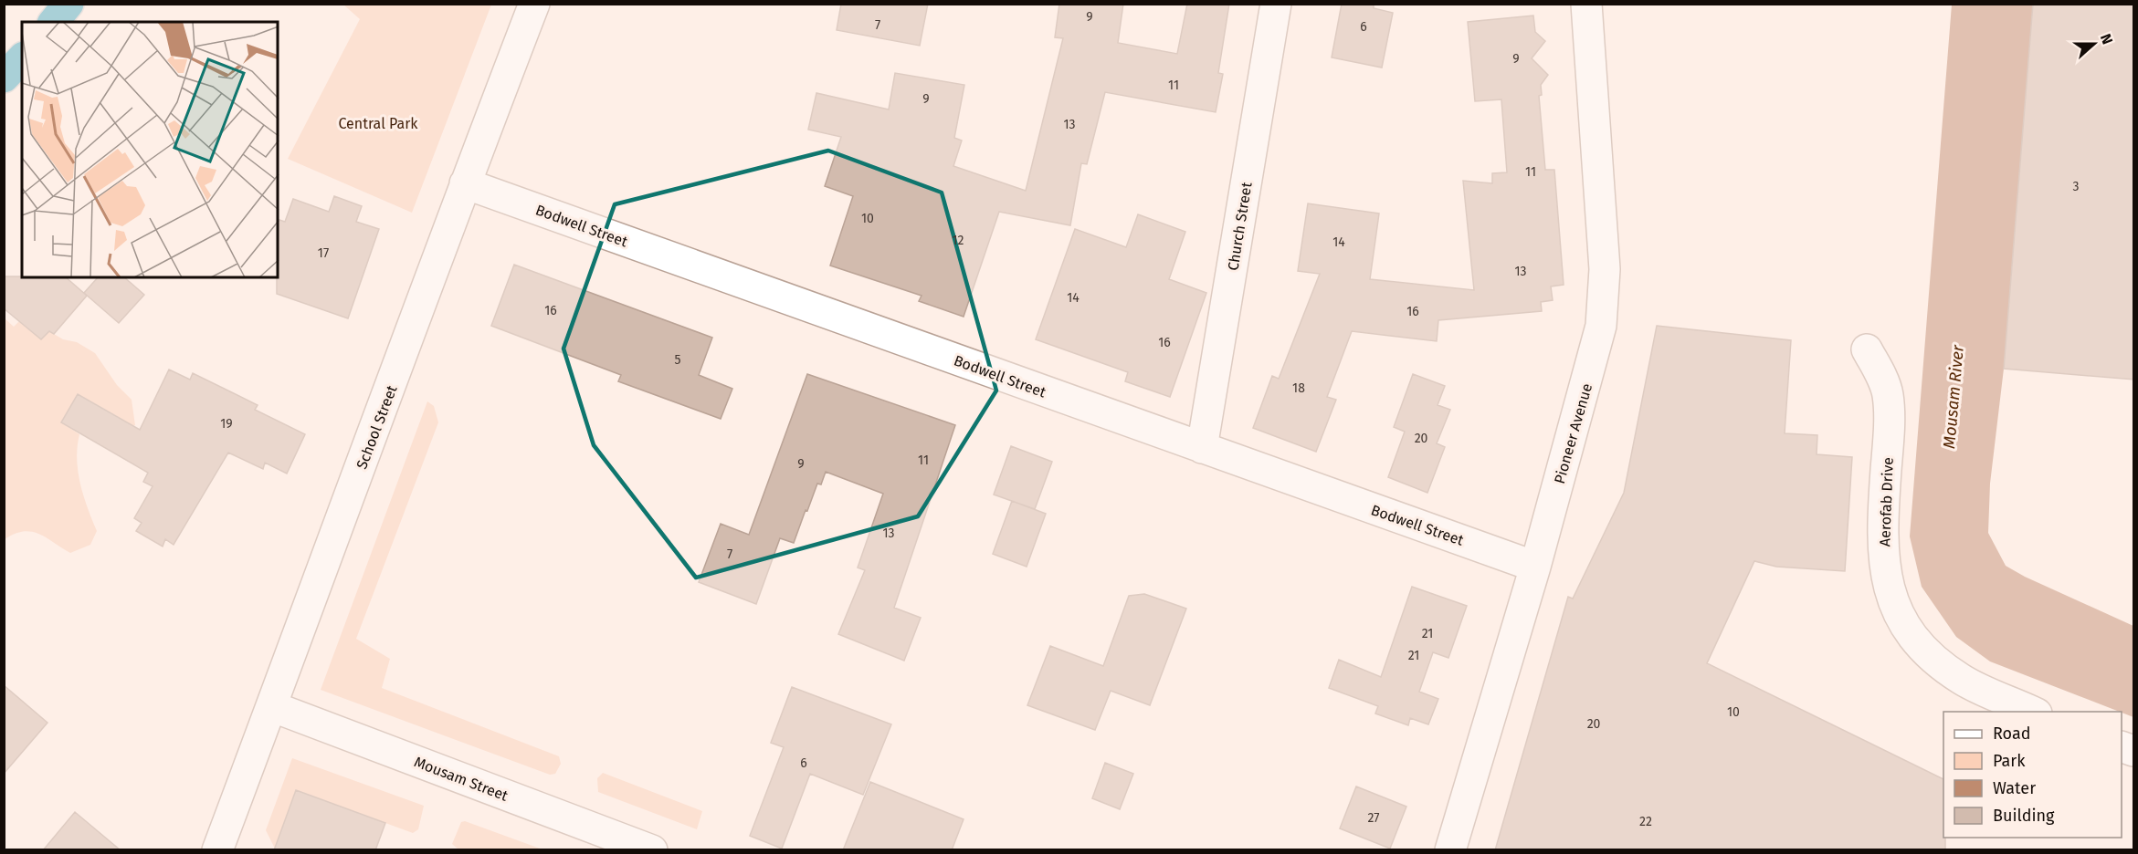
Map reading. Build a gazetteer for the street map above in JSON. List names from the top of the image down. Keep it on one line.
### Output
{"streets":{"street":["Bodwell Street","Church Street","School Street","Pioneer Avenue","Aerofab Drive","Mousam Street"]},"crossings":[["Bodwell Street","Church Street"],["Bodwell Street","School Street"],["Bodwell Street","Pioneer Avenue"],["School Street","Mousam Street"]],"water":["Mousam River"],"parks":["Central Park"],"house_numbers":["9","7","6","9","11","9","13","11","3","10","12","14","17","13","14","16","16","16","5","18","19","20","11","9","13","7","21","21","10","20","6","27","22"],"legend":["Road","Park","Water","Building"],"north":"right"}
